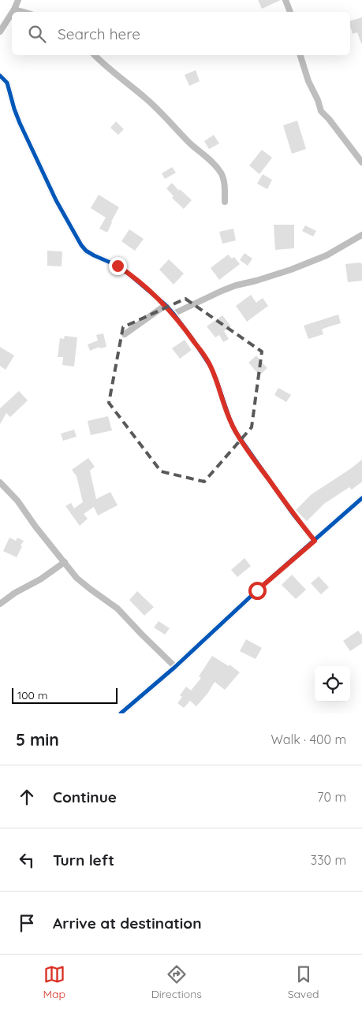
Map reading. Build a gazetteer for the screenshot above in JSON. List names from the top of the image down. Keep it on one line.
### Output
{"scale_bar":"100 m","page":{"search":"Search here","scale":"100 m","heading":["5 min","Walk · 400 m"],"list":[["Continue","70 m"],["Turn left","330 m"],"Arrive at destination"],"nav":["Map","Directions","Saved"]}}
